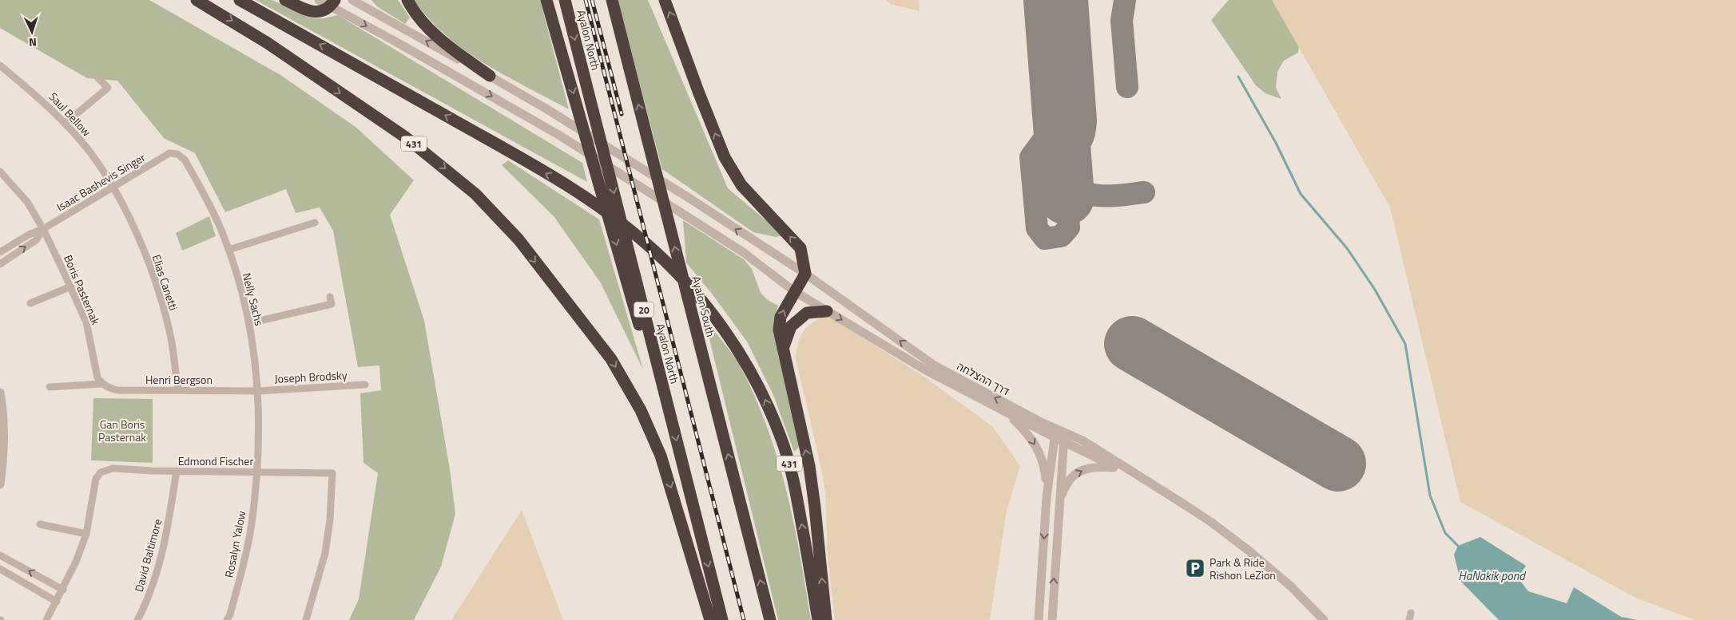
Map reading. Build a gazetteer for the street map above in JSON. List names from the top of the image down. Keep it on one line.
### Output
{"streets":{"highway":["Ayalon North","431","Ayalon South","20"],"street":["Saul Bellow","Isaac Bashevis Singer","Elias Canetti","Boris Pasternak","Nelly Sachs","Joseph Brodsky","דרך ההצלחה","Henri Bergson","Edmond Fischer","Rosalyn Yalow","David Baltimore"]},"crossings":[["Saul Bellow","Isaac Bashevis Singer"],["Saul Bellow","Elias Canetti"],["Isaac Bashevis Singer","Elias Canetti"],["Isaac Bashevis Singer","Boris Pasternak"],["Isaac Bashevis Singer","Nelly Sachs"],["Elias Canetti","Henri Bergson"],["Boris Pasternak","Henri Bergson"],["Nelly Sachs","Joseph Brodsky"],["Nelly Sachs","Henri Bergson"],["Nelly Sachs","Edmond Fischer"],["Nelly Sachs","Rosalyn Yalow"],["Joseph Brodsky","Henri Bergson"],["Edmond Fischer","Rosalyn Yalow"],["Edmond Fischer","David Baltimore"]],"water":["HaNakik pond"],"parks":["Gan Boris Pasternak"],"places":{"parking":["Park & Ride Rishon LeZion"]},"north":"bottom"}
